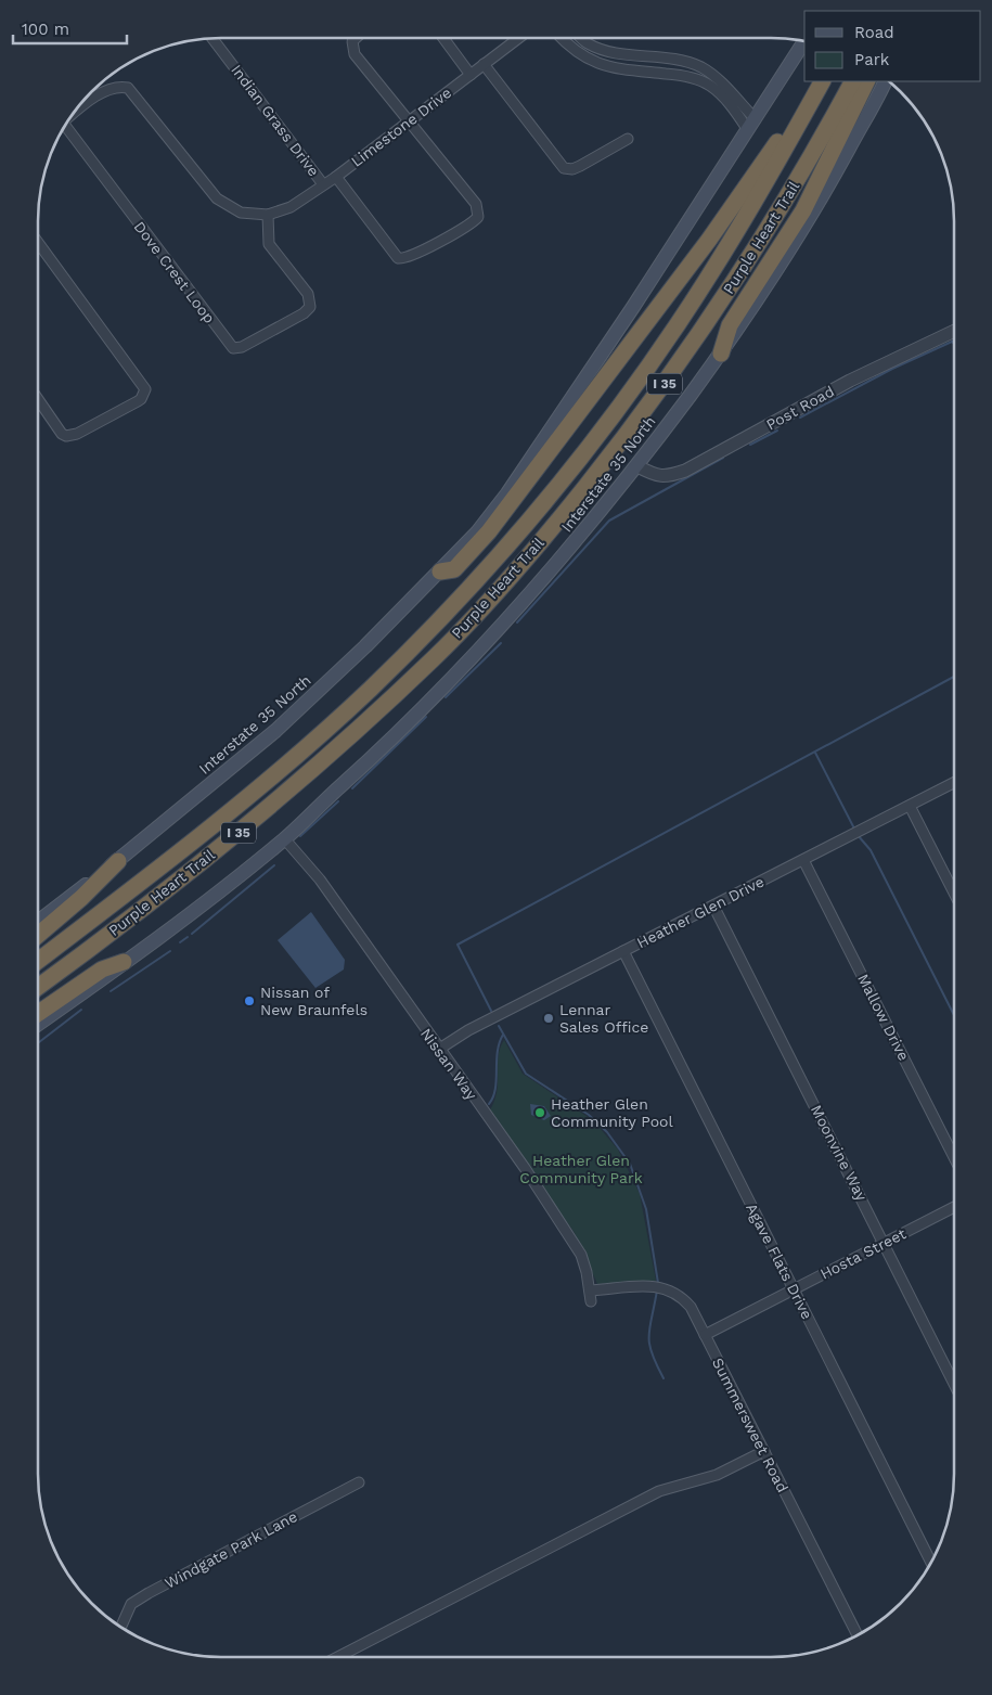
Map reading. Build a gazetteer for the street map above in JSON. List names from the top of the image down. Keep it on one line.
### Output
{"streets":{"highway":["Purple Heart Trail","I 35"],"main road":["Interstate 35 North"],"street":["Indian Grass Drive","Limestone Drive","Dove Crest Loop","Post Road","Heather Glen Drive","Mallow Drive","Nissan Way","Moonvine Way","Hosta Street","Agave Flats Drive","Summersweet Road","Windgate Park Lane"]},"crossings":[["Indian Grass Drive","Limestone Drive"],["Limestone Drive","Dove Crest Loop"],["Post Road","Interstate 35 North"],["Interstate 35 North","Nissan Way"],["Heather Glen Drive","Mallow Drive"],["Heather Glen Drive","Nissan Way"],["Heather Glen Drive","Moonvine Way"],["Heather Glen Drive","Agave Flats Drive"],["Nissan Way","Summersweet Road"],["Moonvine Way","Hosta Street"],["Hosta Street","Agave Flats Drive"],["Hosta Street","Summersweet Road"]],"parks":["Heather Glen Community Park"],"places":["Nissan of New Braunfels","Lennar Sales Office","Heather Glen Community Pool"],"legend":["Road","Park"],"scale_bar":"100 m"}
